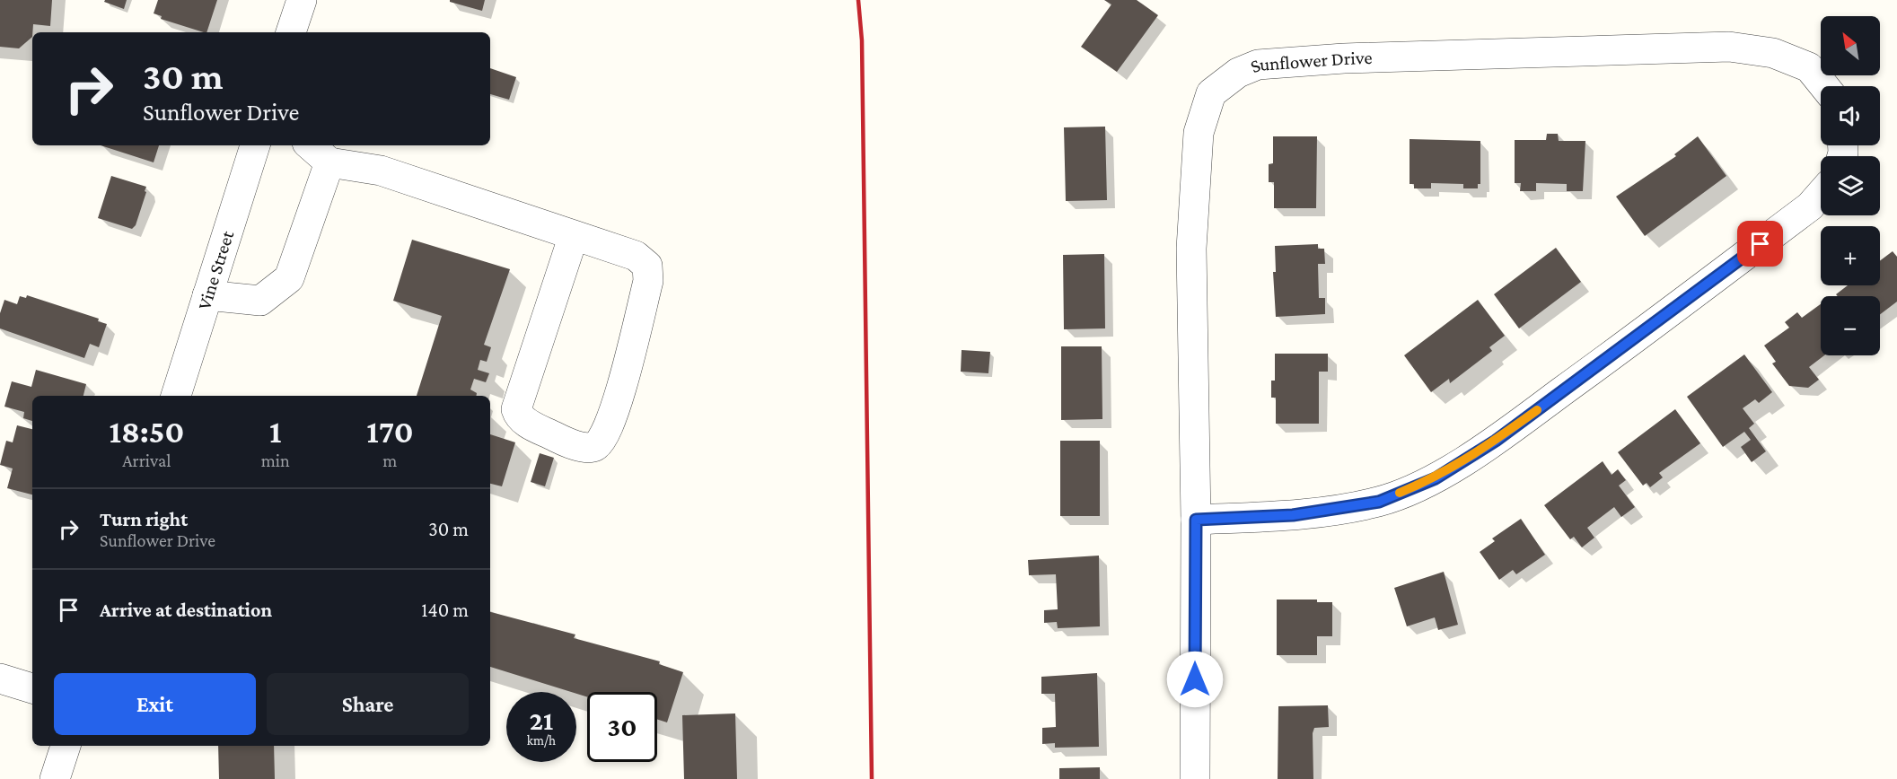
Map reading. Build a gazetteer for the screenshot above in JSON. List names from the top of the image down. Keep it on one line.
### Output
{"streets":{"street":["Sunflower Drive","Vine Street"]},"north":"top left","page":{"map_buttons":["+","−"],"turn":["30 m","Sunflower Drive"],"eta":["18:50","Arrival","1","min","170","m"],"list":[{"name":"Turn right","note":"Sunflower Drive","value":"30 m"},{"name":"Arrive at destination","value":"140 m"}],"buttons":["Exit","Share"],"speed":"21 km/h","limit":"30"}}
